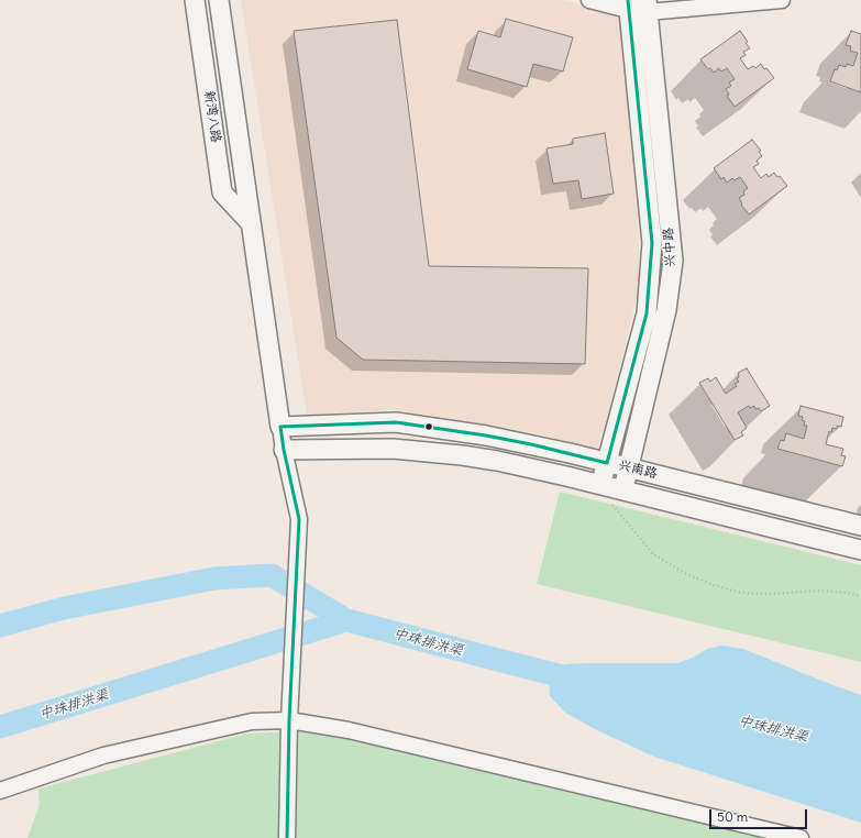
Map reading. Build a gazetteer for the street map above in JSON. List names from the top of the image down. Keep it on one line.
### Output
{"streets":{"street":["新湾八路","兴中路","兴南路"]},"crossings":[["新湾八路","兴南路"],["兴中路","兴南路"]],"water":["中珠排洪渠"],"scale_bar":"50 m"}
